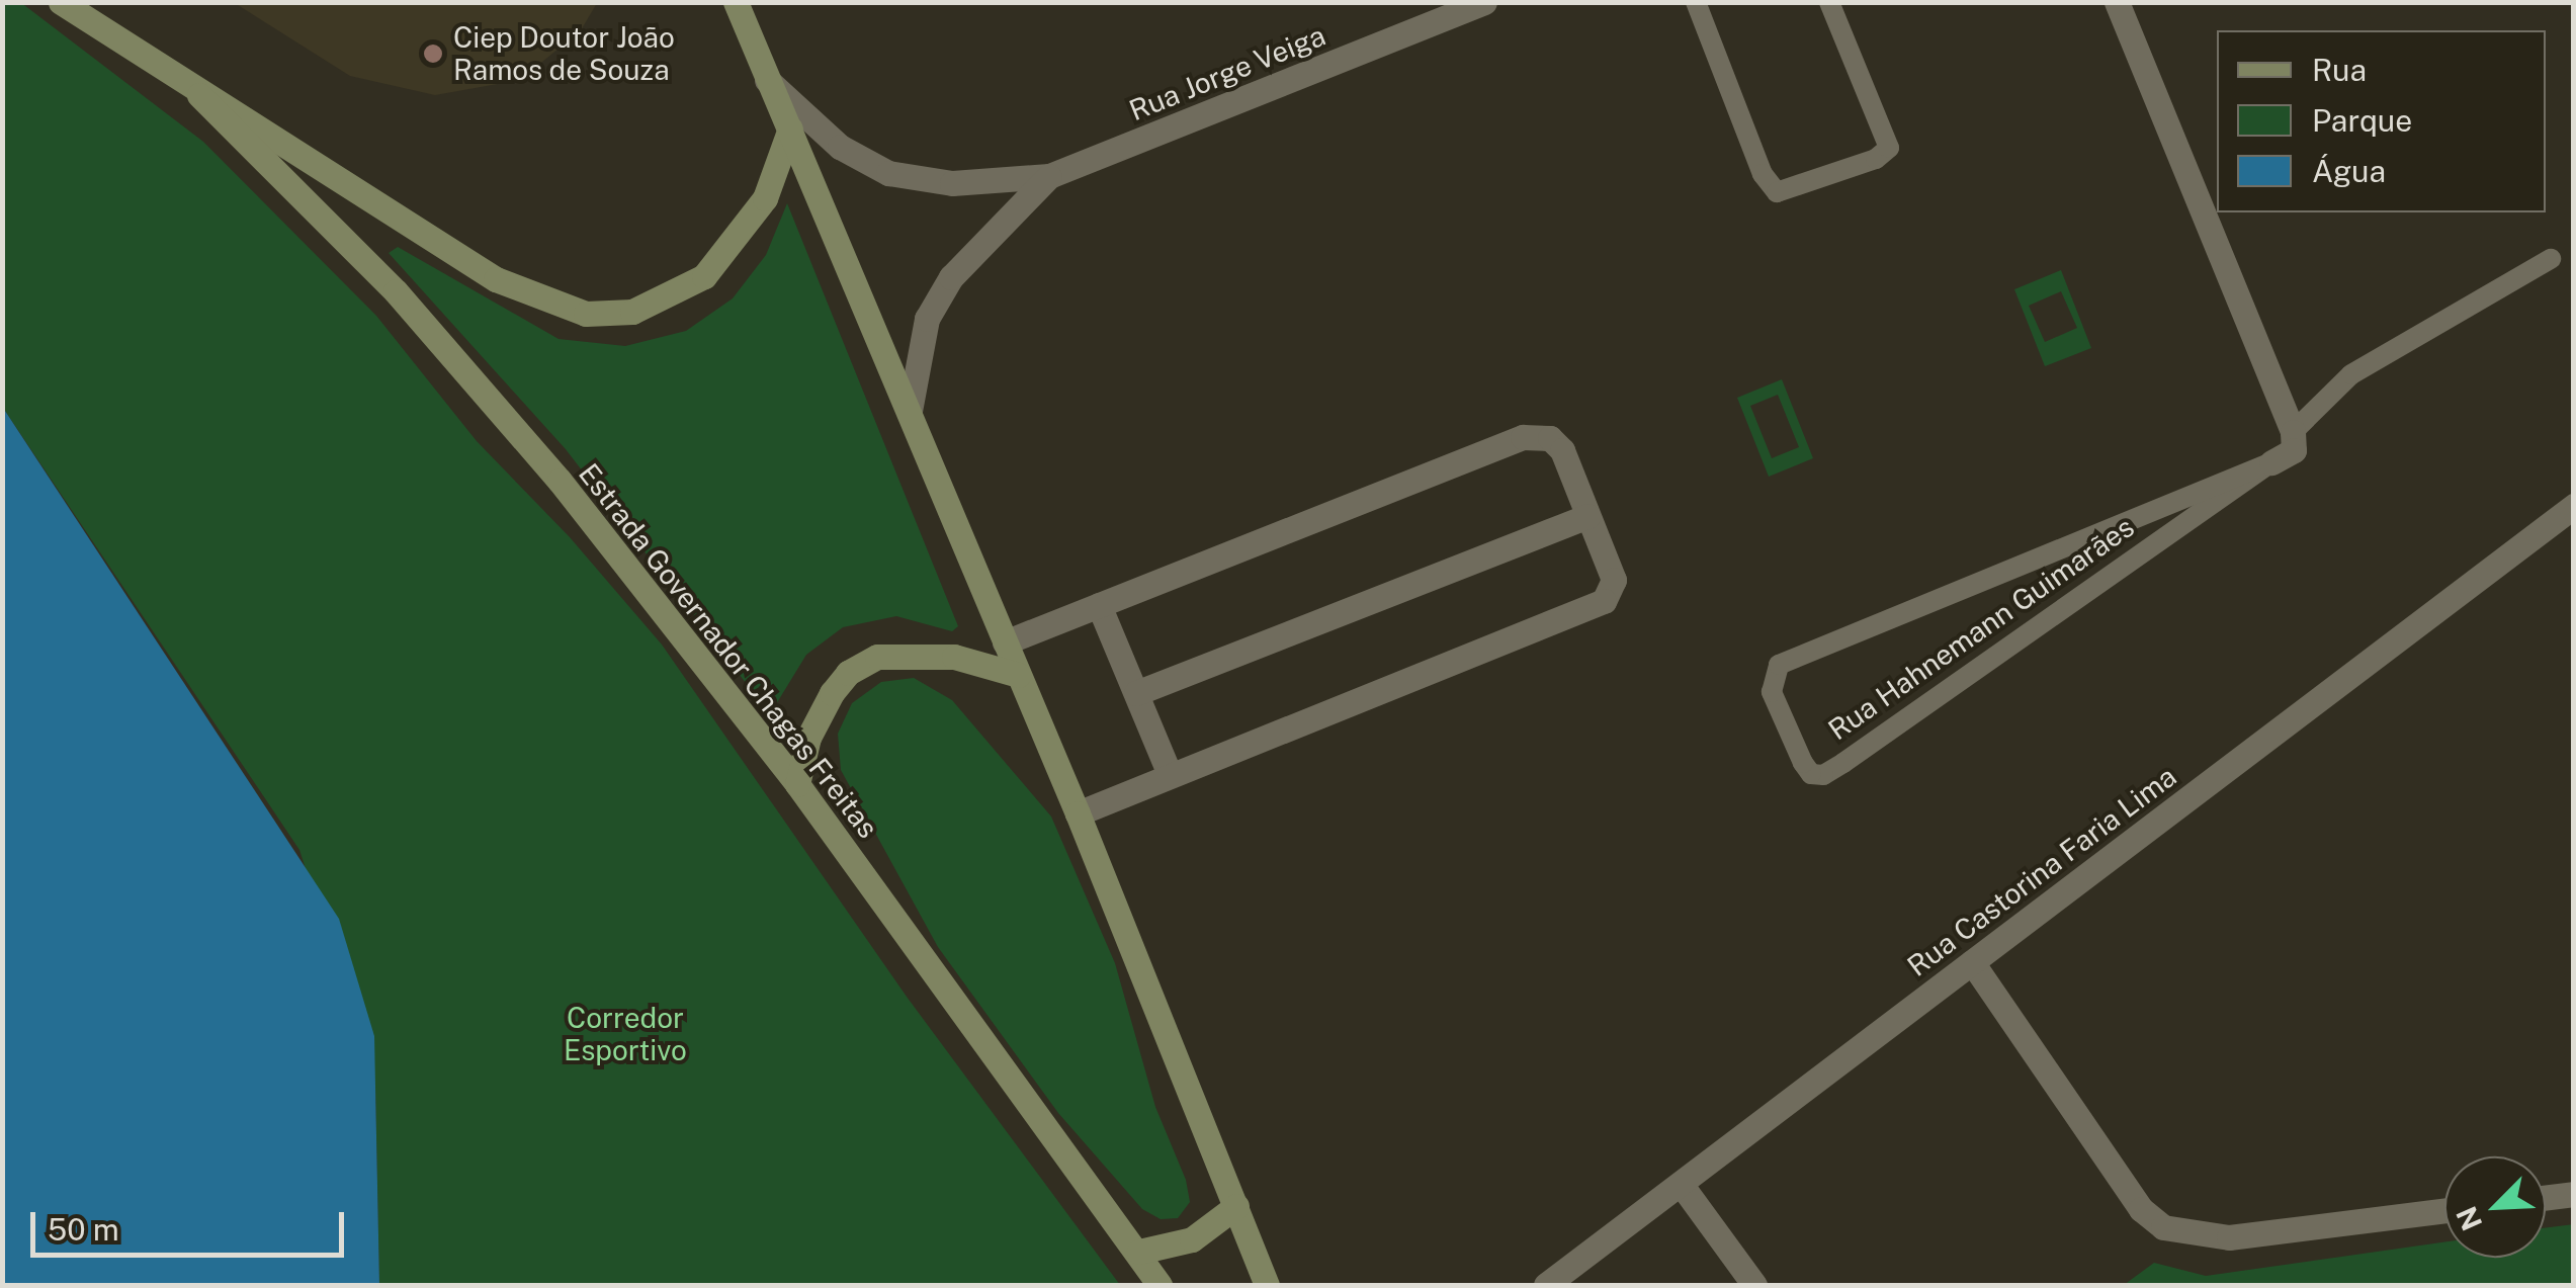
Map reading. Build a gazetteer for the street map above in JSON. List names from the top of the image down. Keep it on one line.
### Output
{"streets":{"main road":["Estrada Governador Chagas Freitas"],"street":["Rua Jorge Veiga","Rua Hahnemann Guimarães","Rua Castorina Faria Lima"]},"parks":["Corredor Esportivo"],"places":["Ciep Doutor João Ramos de Souza"],"legend":["Rua","Parque","Água"],"scale_bar":"50 m","north":"bottom left"}
